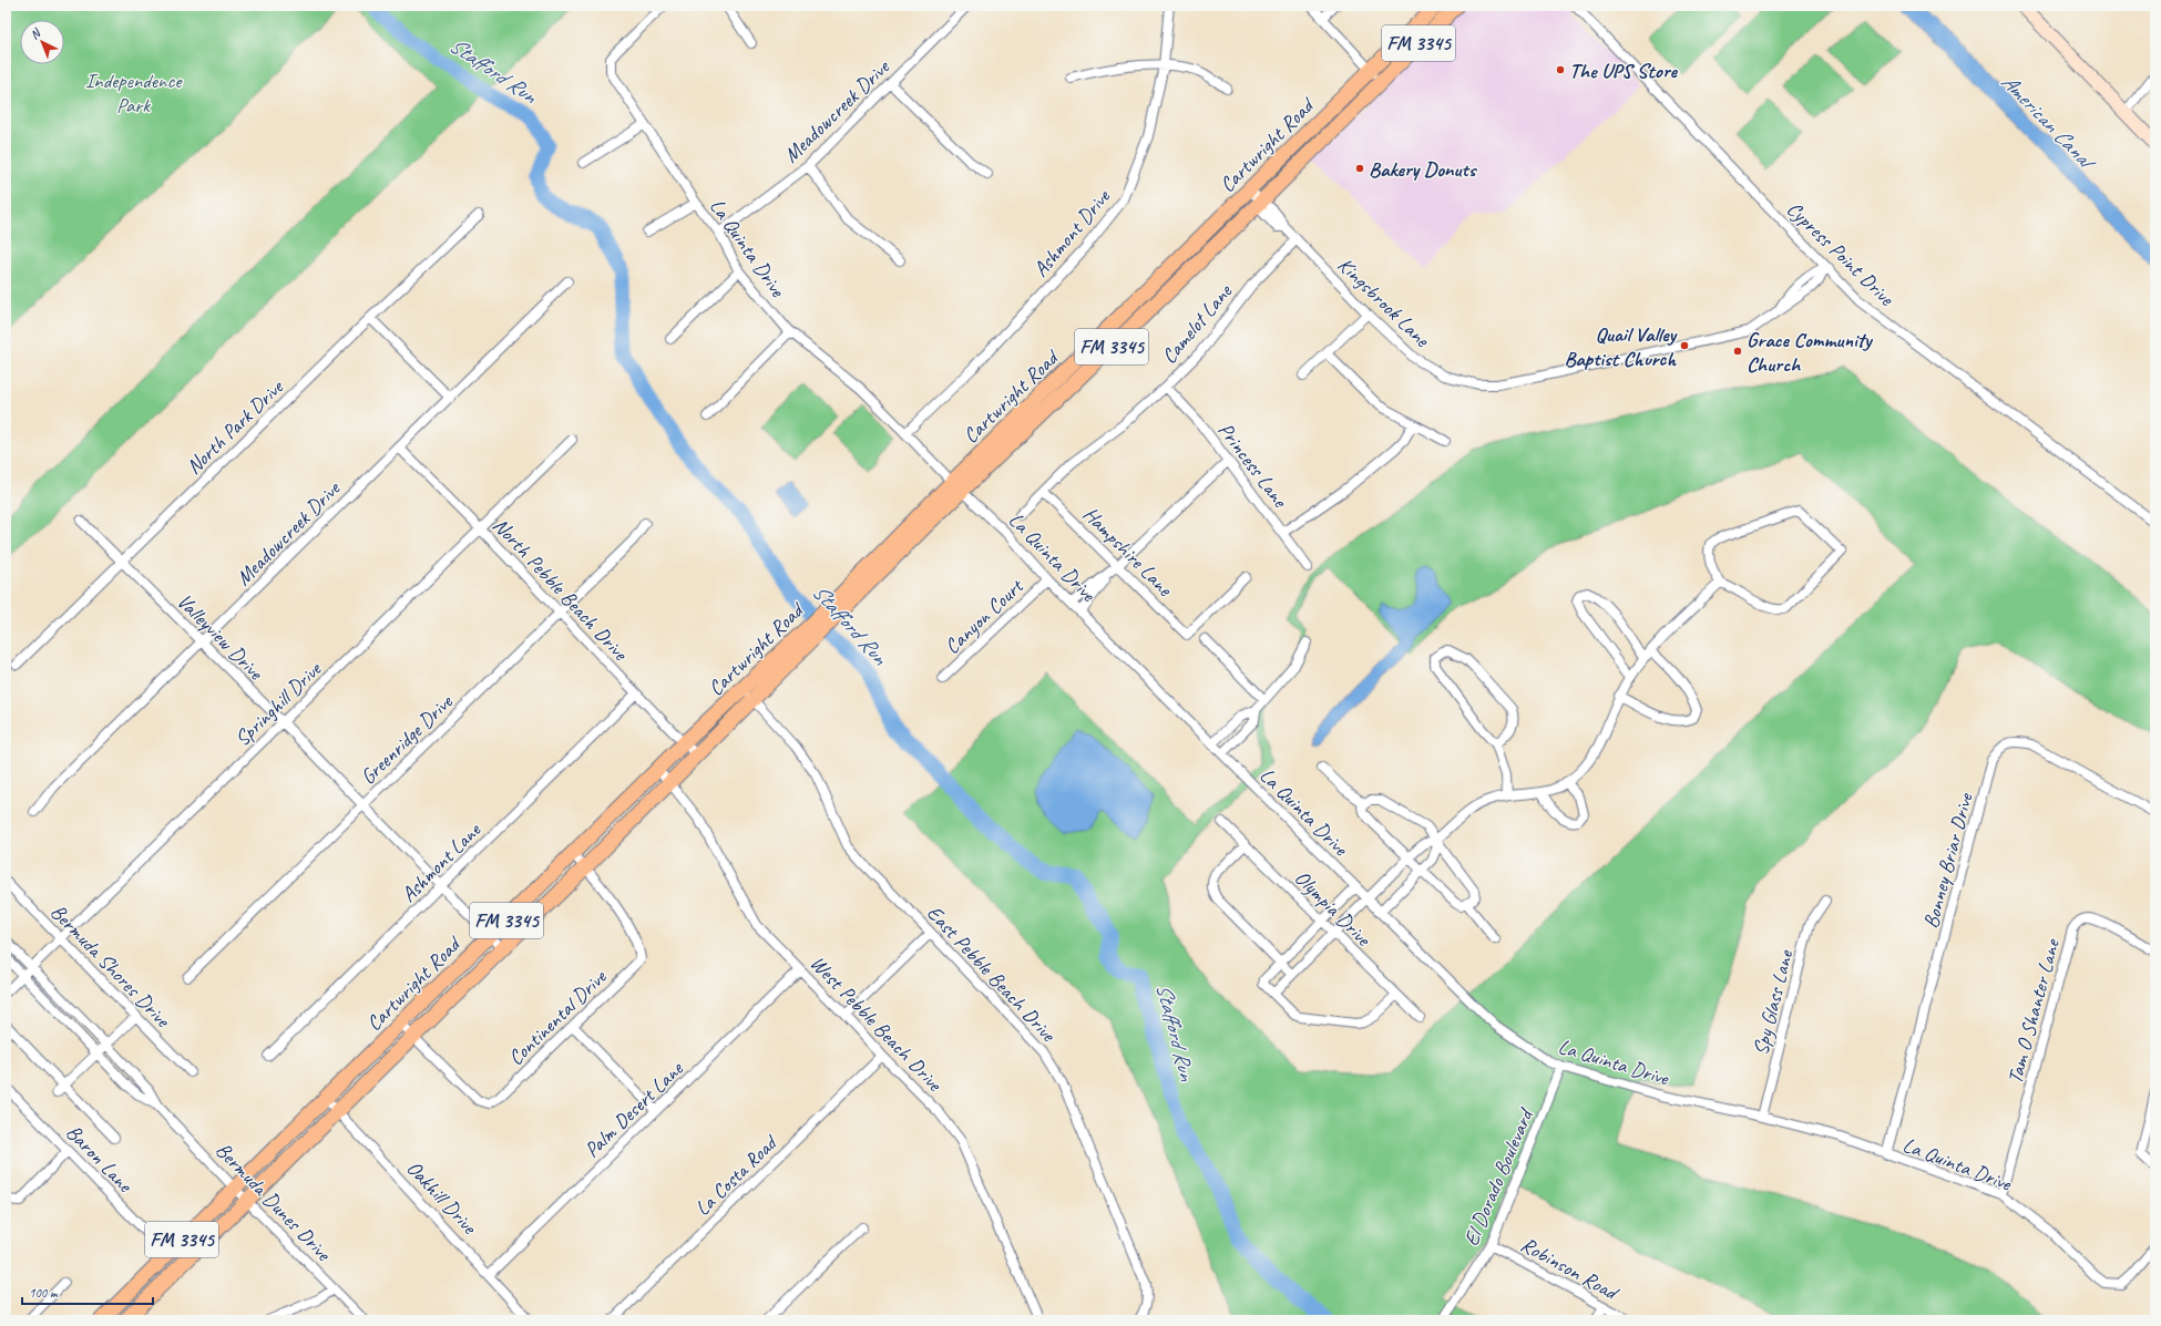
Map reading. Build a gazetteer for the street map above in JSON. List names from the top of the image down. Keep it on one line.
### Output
{"streets":{"main road":["FM 3345","Cartwright Road"],"street":["Meadowcreek Drive","Ashmont Drive","La Quinta Drive","Cypress Point Drive","Kingsbrook Lane","Camelot Lane","North Park Drive","Princess Lane","Hampshire Lane","North Pebble Beach Drive","Canyon Court","Valleyview Drive","Springhill Drive","Greenridge Drive","Bonney Briar Drive","Ashmont Lane","Olympia Drive","Bermuda Shores Drive","East Pebble Beach Drive","Spy Glass Lane","Tam O Shanter Lane","Continental Drive","West Pebble Beach Drive","Palm Desert Lane","Baron Lane","La Costa Road","El Dorado Boulevard","Oakhill Drive","Bermuda Dunes Drive","Robinson Road"]},"crossings":[["Meadowcreek Drive","La Quinta Drive"],["Meadowcreek Drive","North Pebble Beach Drive"],["Meadowcreek Drive","Valleyview Drive"],["Cartwright Road","La Quinta Drive"],["Cartwright Road","Kingsbrook Lane"],["Cartwright Road","North Pebble Beach Drive"],["Cartwright Road","Valleyview Drive"],["Cartwright Road","East Pebble Beach Drive"],["Cartwright Road","Continental Drive"],["Cartwright Road","West Pebble Beach Drive"],["Cartwright Road","Baron Lane"],["Cartwright Road","Oakhill Drive"],["Cartwright Road","Bermuda Dunes Drive"],["Ashmont Drive","La Quinta Drive"],["La Quinta Drive","Canyon Court"],["La Quinta Drive","Bonney Briar Drive"],["La Quinta Drive","Spy Glass Lane"],["La Quinta Drive","Tam O Shanter Lane"],["La Quinta Drive","El Dorado Boulevard"],["Cypress Point Drive","Kingsbrook Lane"],["Kingsbrook Lane","Camelot Lane"],["Camelot Lane","Princess Lane"],["Camelot Lane","Hampshire Lane"],["North Park Drive","Valleyview Drive"],["North Pebble Beach Drive","Springhill Drive"],["North Pebble Beach Drive","Greenridge Drive"],["North Pebble Beach Drive","Ashmont Lane"],["Valleyview Drive","Springhill Drive"],["Valleyview Drive","Greenridge Drive"],["Valleyview Drive","Ashmont Lane"],["Springhill Drive","Bermuda Shores Drive"],["Springhill Drive","Bermuda Dunes Drive"],["West Pebble Beach Drive","Palm Desert Lane"],["West Pebble Beach Drive","La Costa Road"],["Palm Desert Lane","Oakhill Drive"],["El Dorado Boulevard","Robinson Road"]],"water":["Stafford Run","American Canal"],"parks":["Independence Park"],"places":["The UPS Store","Bakery Donuts","Quail Valley Baptist Church","Grace Community Church"],"scale_bar":"100 m","north":"top left"}
